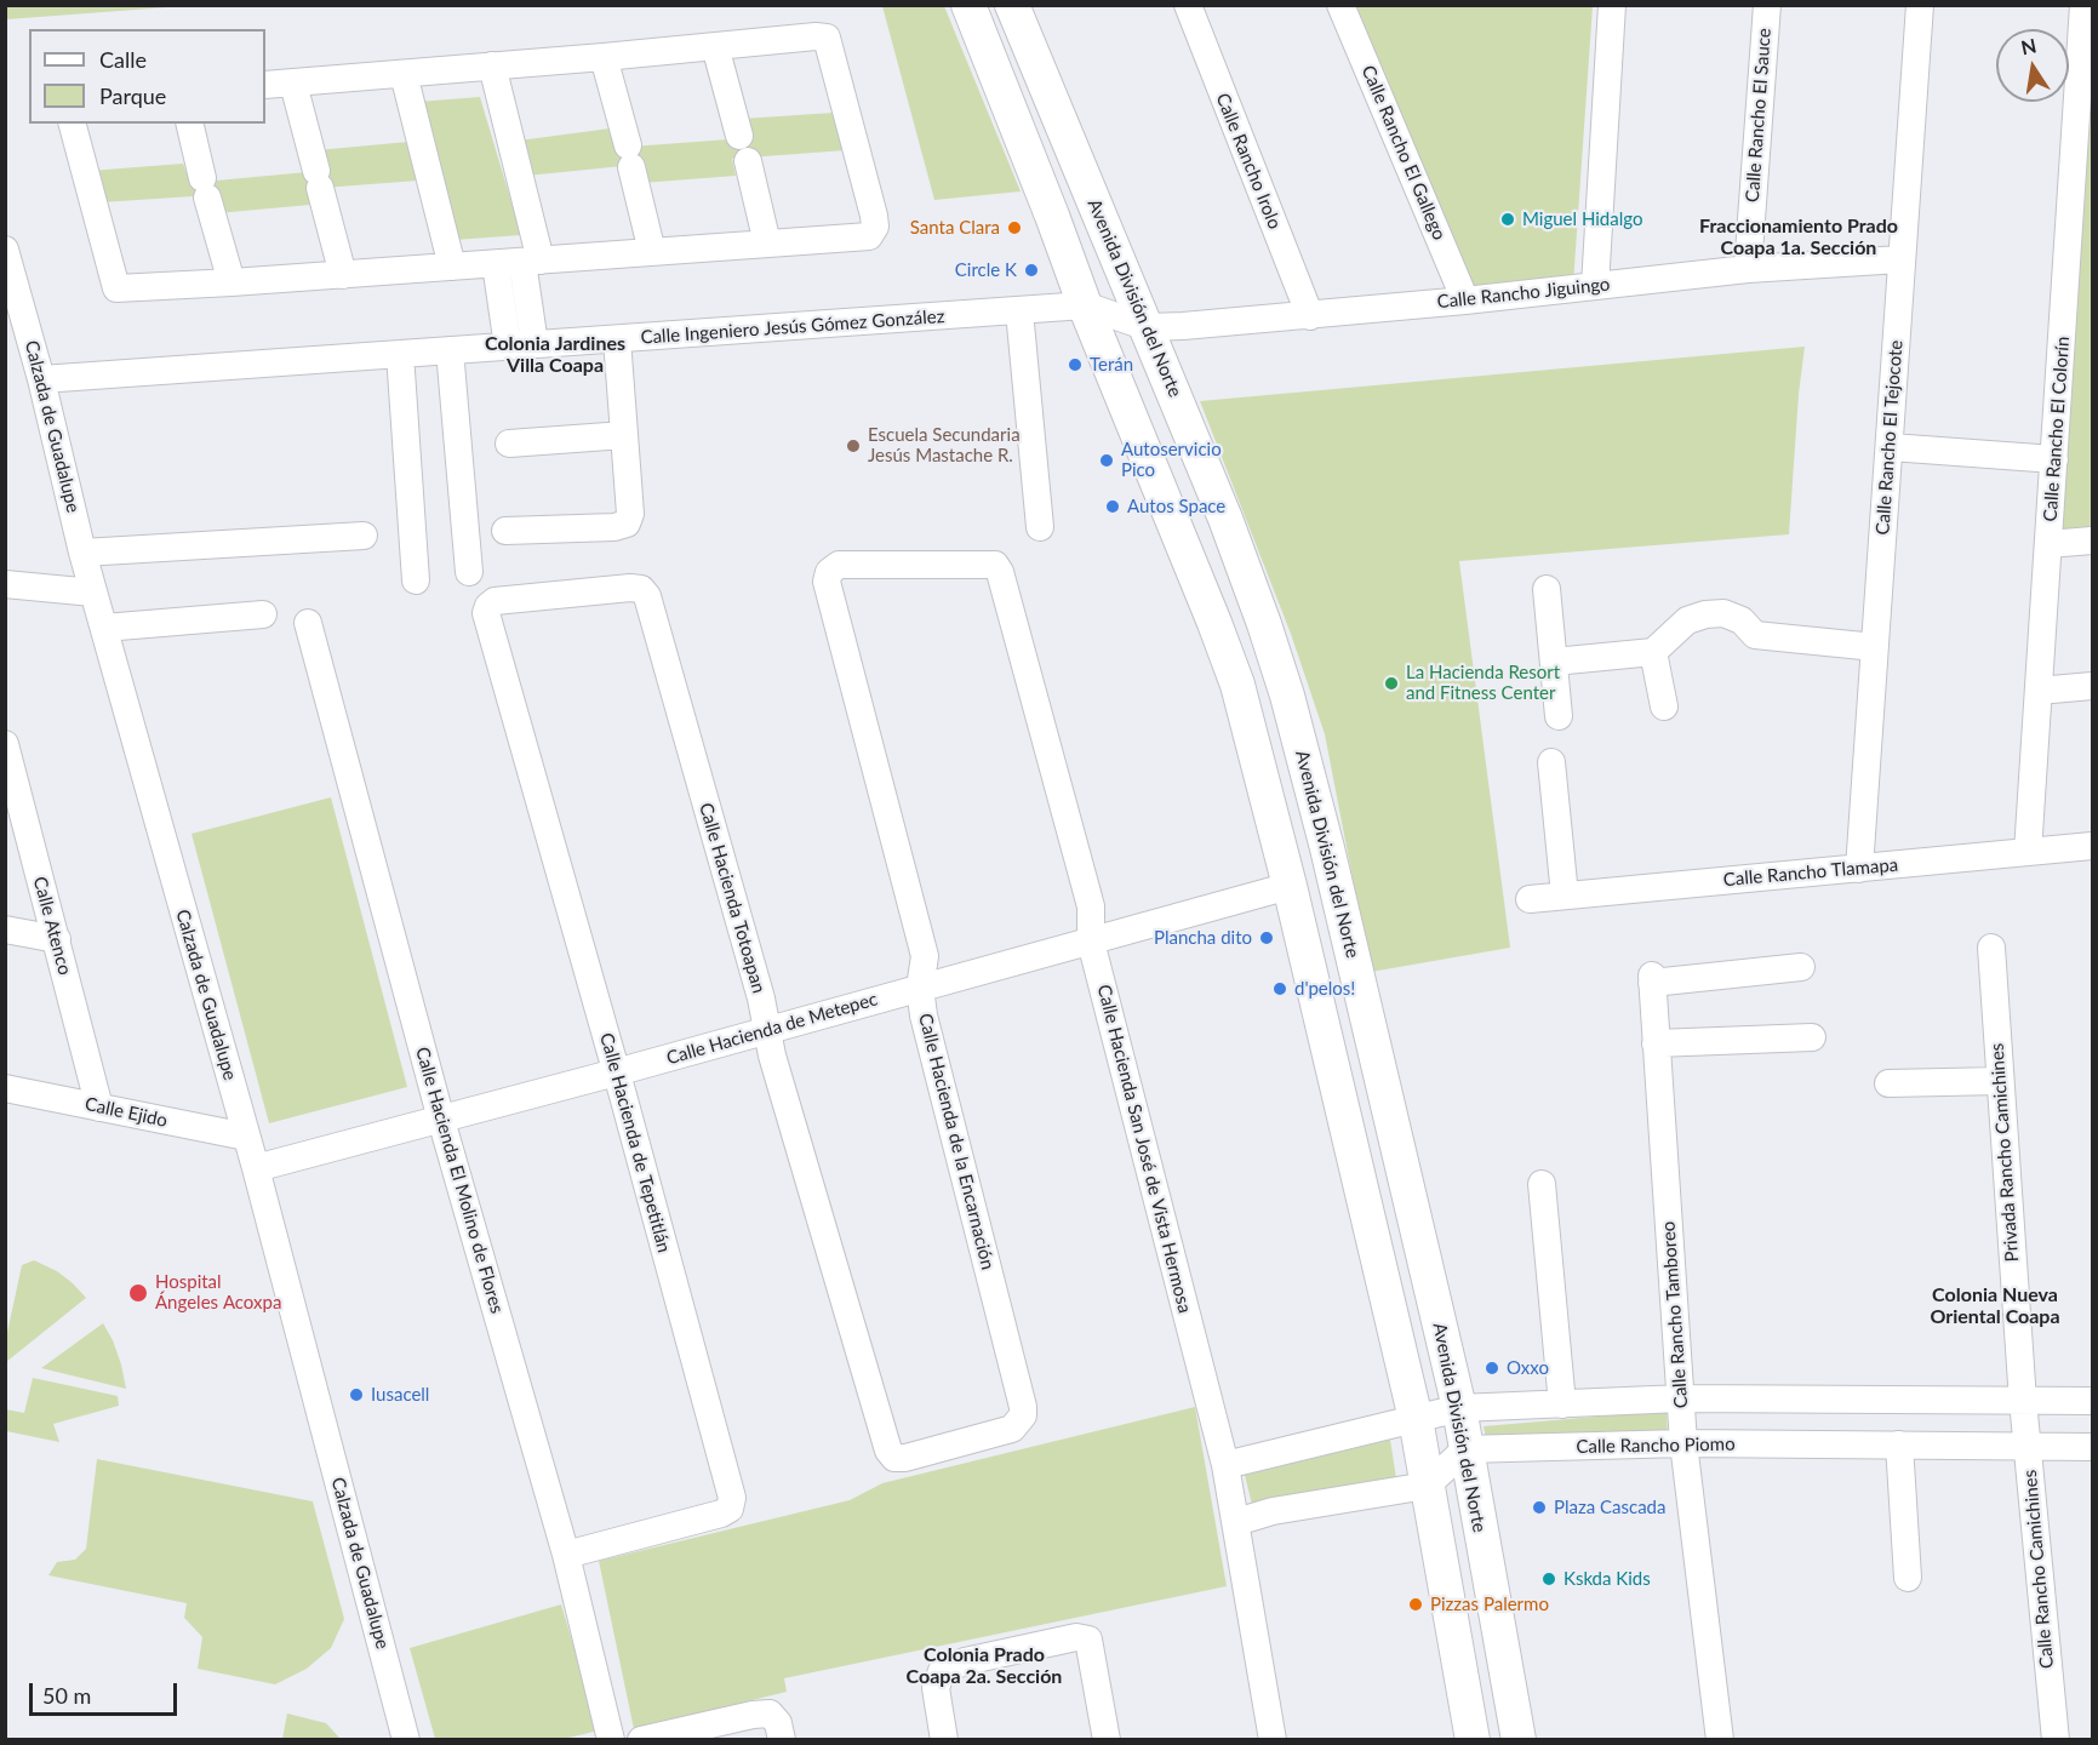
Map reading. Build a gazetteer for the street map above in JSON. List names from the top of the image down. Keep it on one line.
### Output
{"streets":{"main road":["Avenida División del Norte"],"street":["Calle Rancho El Sauce","Calle Rancho El Gallego","Calle Rancho Irolo","Calle Rancho Jiguingo","Calle Ingeniero Jesús Gómez González","Calzada de Guadalupe","Calle Rancho El Colorín","Calle Rancho El Tejocote","Calle Rancho Tlamapa","Calle Hacienda Totoapan","Calle Atenco","Calle Hacienda de Metepec","Calle Ejido","Calle Hacienda de la Encarnación","Calle Hacienda de Tepetitlán","Calle Hacienda San José de Vista Hermosa","Privada Rancho Camichines","Calle Hacienda El Molino de Flores","Calle Rancho Tamboreo","Calle Rancho Piomo","Calle Rancho Camichines"]},"crossings":[["Calle Rancho El Sauce","Calle Rancho Jiguingo"],["Calle Rancho El Gallego","Calle Rancho Jiguingo"],["Calle Rancho Irolo","Calle Rancho Jiguingo"],["Calle Rancho Jiguingo","Avenida División del Norte"],["Calle Rancho Jiguingo","Calle Ingeniero Jesús Gómez González"],["Calle Rancho Jiguingo","Calle Rancho El Tejocote"],["Avenida División del Norte","Calle Ingeniero Jesús Gómez González"],["Avenida División del Norte","Calle Rancho Piomo"],["Calle Ingeniero Jesús Gómez González","Calzada de Guadalupe"],["Calzada de Guadalupe","Calle Hacienda de Metepec"],["Calzada de Guadalupe","Calle Ejido"],["Calle Rancho El Colorín","Calle Rancho Tlamapa"],["Calle Rancho El Tejocote","Calle Rancho Tlamapa"],["Calle Hacienda Totoapan","Calle Hacienda de Metepec"],["Calle Hacienda Totoapan","Calle Hacienda de la Encarnación"],["Calle Hacienda Totoapan","Calle Hacienda de Tepetitlán"],["Calle Atenco","Calle Ejido"],["Calle Hacienda de Metepec","Calle Hacienda de la Encarnación"],["Calle Hacienda de Metepec","Calle Hacienda de Tepetitlán"],["Calle Hacienda de Metepec","Calle Hacienda San José de Vista Hermosa"],["Calle Hacienda de Metepec","Calle Hacienda El Molino de Flores"],["Calle Hacienda de la Encarnación","Calle Hacienda San José de Vista Hermosa"],["Calle Hacienda de Tepetitlán","Calle Hacienda El Molino de Flores"],["Privada Rancho Camichines","Calle Rancho Camichines"],["Calle Rancho Tamboreo","Calle Rancho Piomo"],["Calle Rancho Piomo","Calle Rancho Camichines"]],"districts":["Fraccionamiento Prado Coapa 1a. Sección","Colonia Jardines Villa Coapa","Colonia Nueva Oriental Coapa","Colonia Prado Coapa 2a. Sección"],"places":["Miguel Hidalgo","Santa Clara","Circle K","Terán","Escuela Secundaria Jesús Mastache R.","Autoservicio Pico","Autos Space","La Hacienda Resort and Fitness Center","Plancha dito","d'pelos!","Hospital Ángeles Acoxpa","Oxxo","Iusacell","Plaza Cascada","Kskda Kids","Pizzas Palermo"],"legend":["Calle","Parque"],"scale_bar":"50 m","north":"top"}
